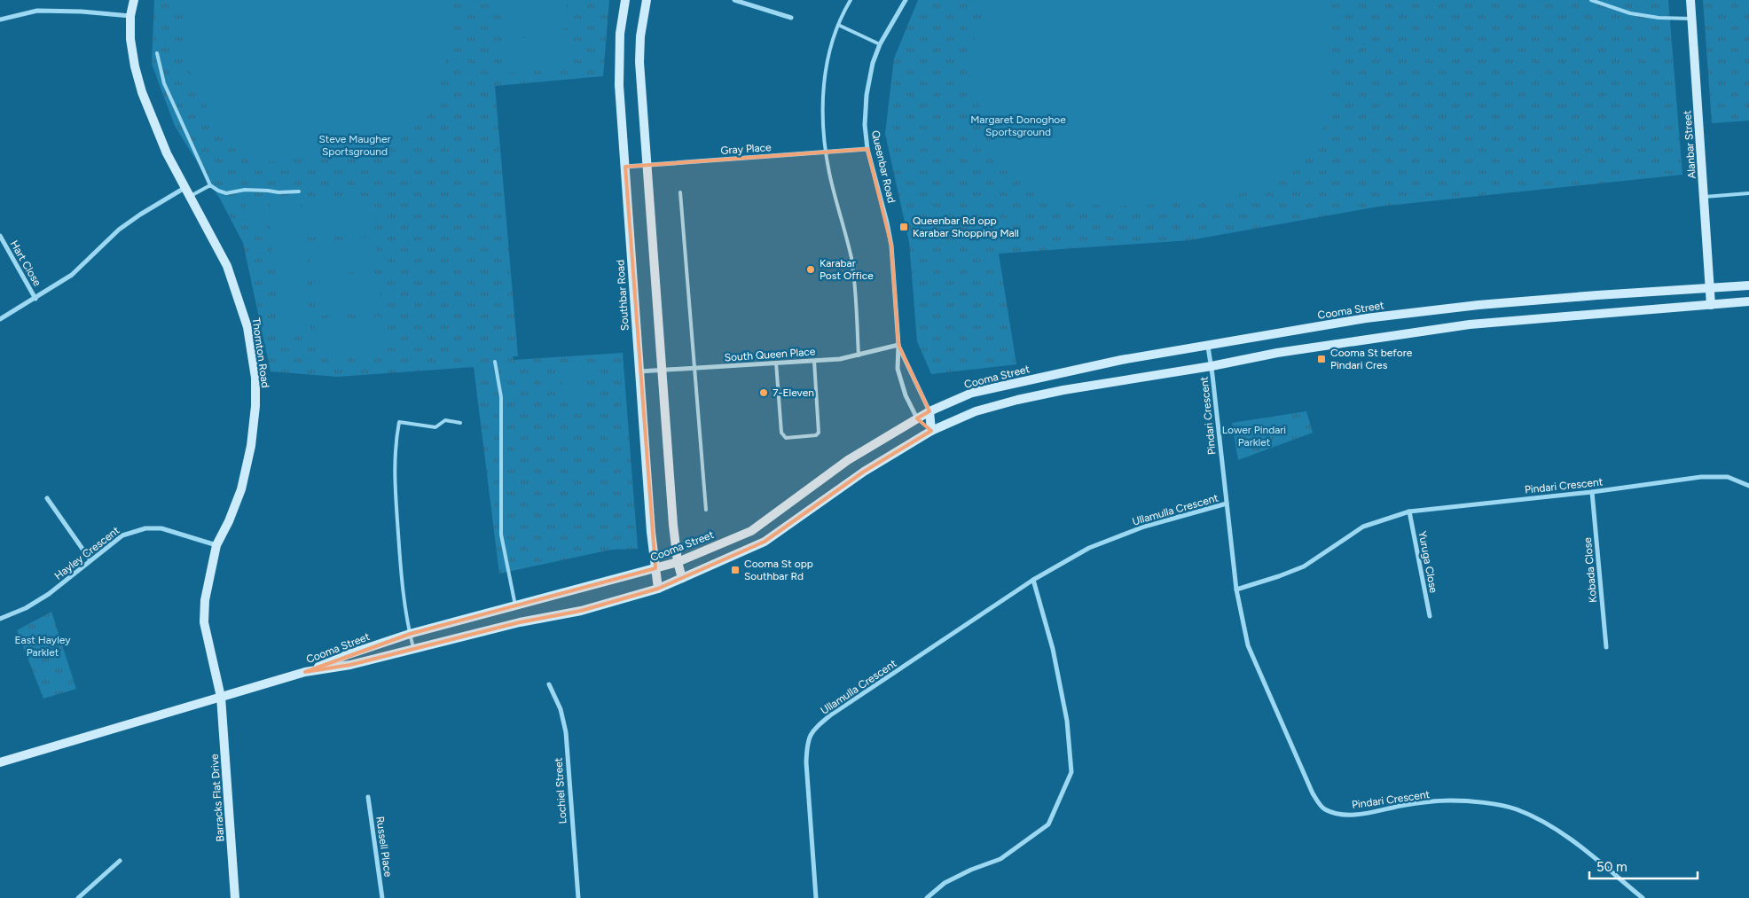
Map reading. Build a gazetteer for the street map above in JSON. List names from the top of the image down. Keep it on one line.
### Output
{"streets":{"main road":["Alanbar Street","Southbar Road","Cooma Street","Thornton Road","Barracks Flat Drive"],"street":["Gray Place","Queenbar Road","Hart Close","South Queen Place","Pindari Crescent","Ullamulla Crescent","Hayley Crescent","Yuruga Close","Kobada Close","Lochiel Street","Russell Place"]},"crossings":[["Alanbar Street","Cooma Street"],["Gray Place","Queenbar Road"],["Gray Place","Southbar Road"],["Queenbar Road","Cooma Street"],["Queenbar Road","South Queen Place"],["Southbar Road","Cooma Street"],["Southbar Road","South Queen Place"],["Cooma Street","Thornton Road"],["Cooma Street","Pindari Crescent"],["Cooma Street","Barracks Flat Drive"],["Thornton Road","Hayley Crescent"],["Thornton Road","Barracks Flat Drive"],["Pindari Crescent","Ullamulla Crescent"],["Pindari Crescent","Yuruga Close"],["Pindari Crescent","Kobada Close"]],"parks":["Margaret Donoghoe Sportsground","Steve Maugher Sportsground","Lower Pindari Parklet","East Hayley Parklet"],"places":{"transit":["Queenbar Rd opp Karabar Shopping Mall","Cooma St before Pindari Cres","Cooma St opp Southbar Rd"],"other":["Karabar Post Office","7-Eleven"]},"scale_bar":"50 m"}
